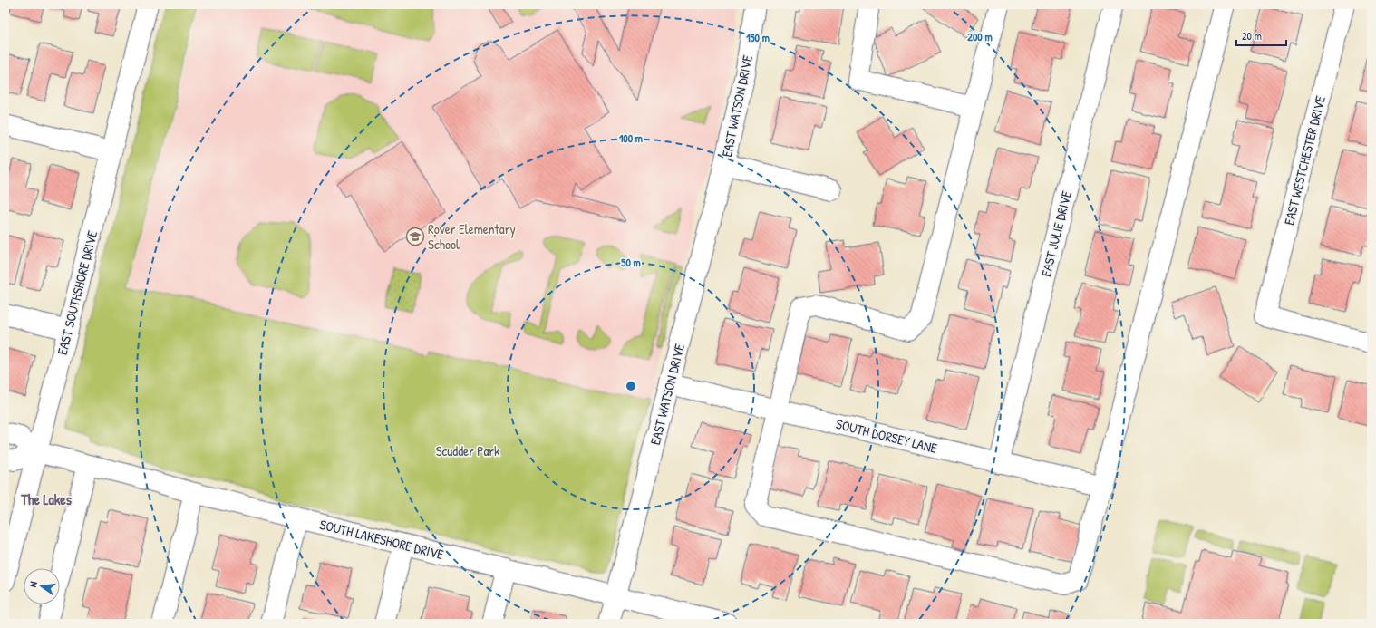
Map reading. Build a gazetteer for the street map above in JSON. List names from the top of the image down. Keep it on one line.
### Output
{"streets":{"street":["EAST WATSON DRIVE","EAST WESTCHESTER DRIVE","EAST JULIE DRIVE","EAST SOUTHSHORE DRIVE","SOUTH DORSEY LANE","SOUTH LAKESHORE DRIVE"]},"crossings":[["EAST WATSON DRIVE","SOUTH DORSEY LANE"],["EAST WATSON DRIVE","SOUTH LAKESHORE DRIVE"],["EAST JULIE DRIVE","SOUTH DORSEY LANE"],["EAST SOUTHSHORE DRIVE","SOUTH LAKESHORE DRIVE"]],"districts":["The Lakes"],"parks":["Scudder Park"],"places":{"school or university":["Rover Elementary School"]},"scale_bar":"20 m","north":"left","rings":["200 m","150 m","100 m","50 m"]}
